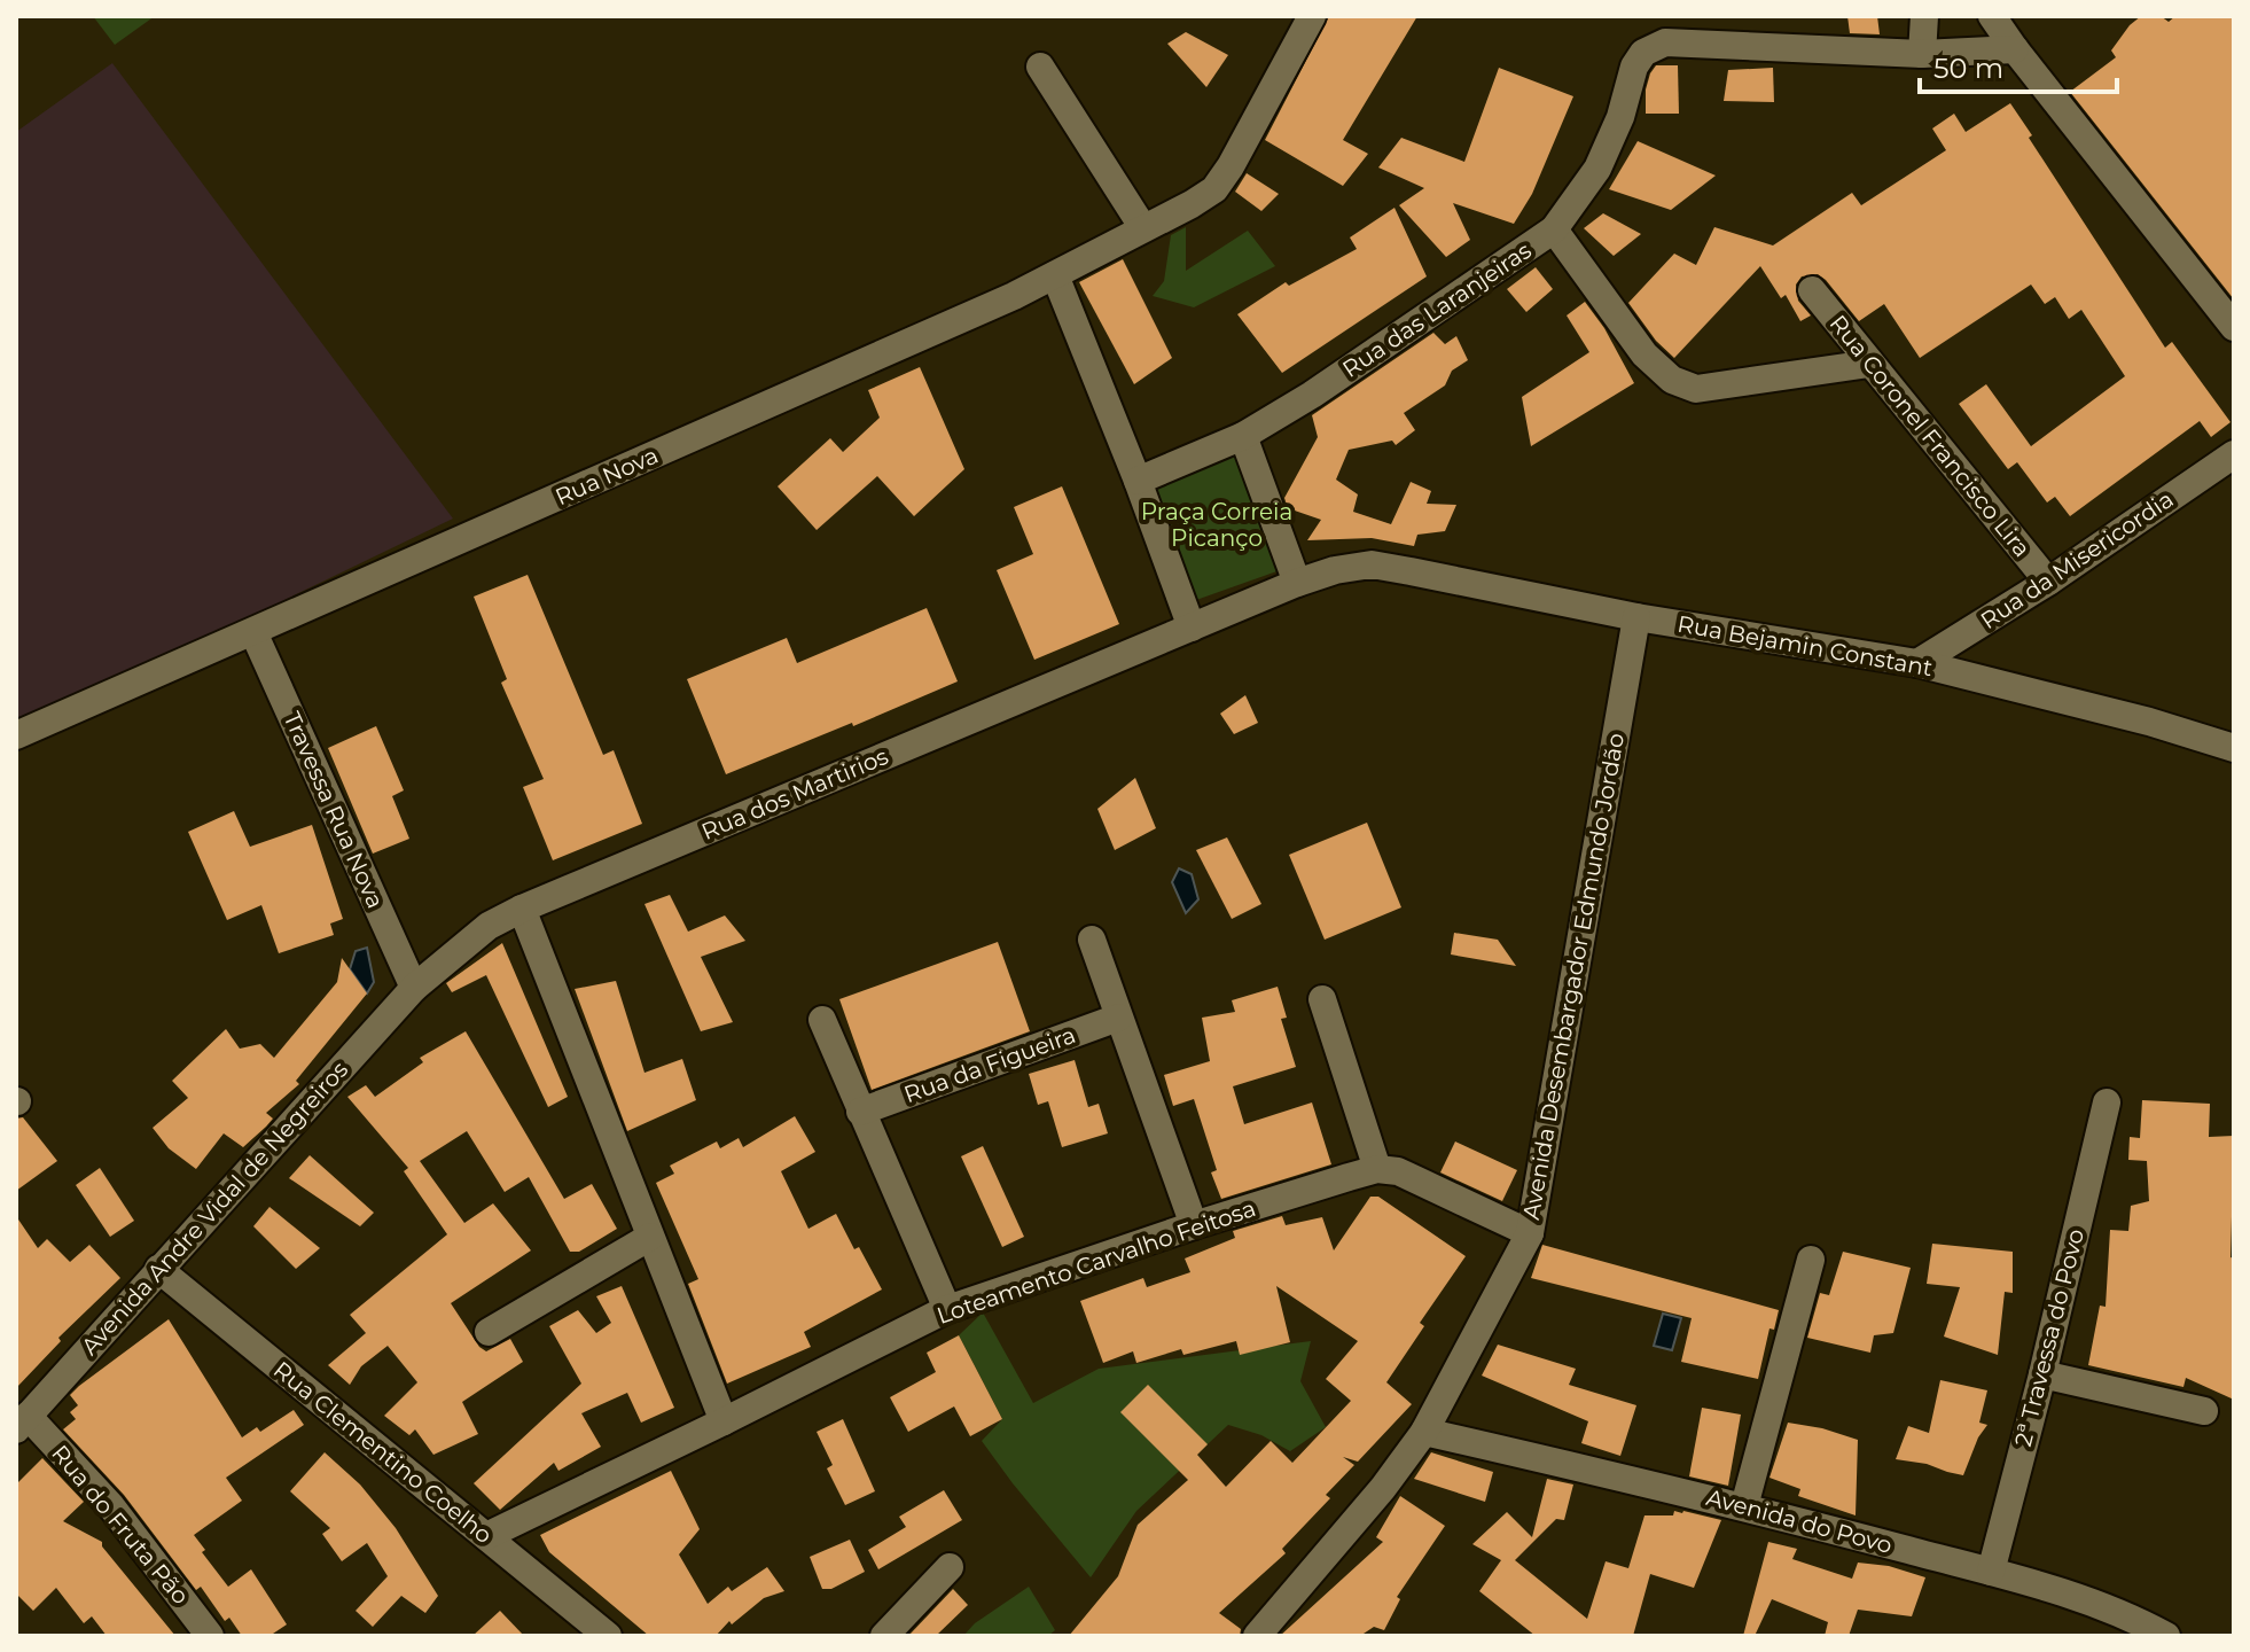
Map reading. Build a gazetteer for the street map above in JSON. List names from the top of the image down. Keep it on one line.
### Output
{"streets":{"street":["Rua das Laranjeiras","Rua Coronel Francisco Lira","Rua Nova","Rua da Misericordia","Rua Bejamin Constant","Rua dos Martirios","Travessa Rua Nova","Avenida Desembargador Edmundo Jordão","Rua da Figueira","Avenida Andre Vidal de Negreiros","Loteamento Carvalho Feitosa","2ª Travessa do Povo","Rua Clementino Coelho","Avenida do Povo","Rua do Fruta Pão"]},"crossings":[["Rua Coronel Francisco Lira","Rua da Misericordia"],["Rua Nova","Travessa Rua Nova"],["Rua da Misericordia","Rua Bejamin Constant"],["Rua Bejamin Constant","Rua dos Martirios"],["Rua Bejamin Constant","Avenida Desembargador Edmundo Jordão"],["Rua dos Martirios","Travessa Rua Nova"],["Rua dos Martirios","Avenida Andre Vidal de Negreiros"],["Travessa Rua Nova","Avenida Andre Vidal de Negreiros"],["Avenida Desembargador Edmundo Jordão","Avenida do Povo"],["Avenida Andre Vidal de Negreiros","Rua Clementino Coelho"],["Avenida Andre Vidal de Negreiros","Rua do Fruta Pão"],["Loteamento Carvalho Feitosa","Rua Clementino Coelho"],["2ª Travessa do Povo","Avenida do Povo"]],"parks":["Praça Correia Picanço"],"scale_bar":"50 m"}
